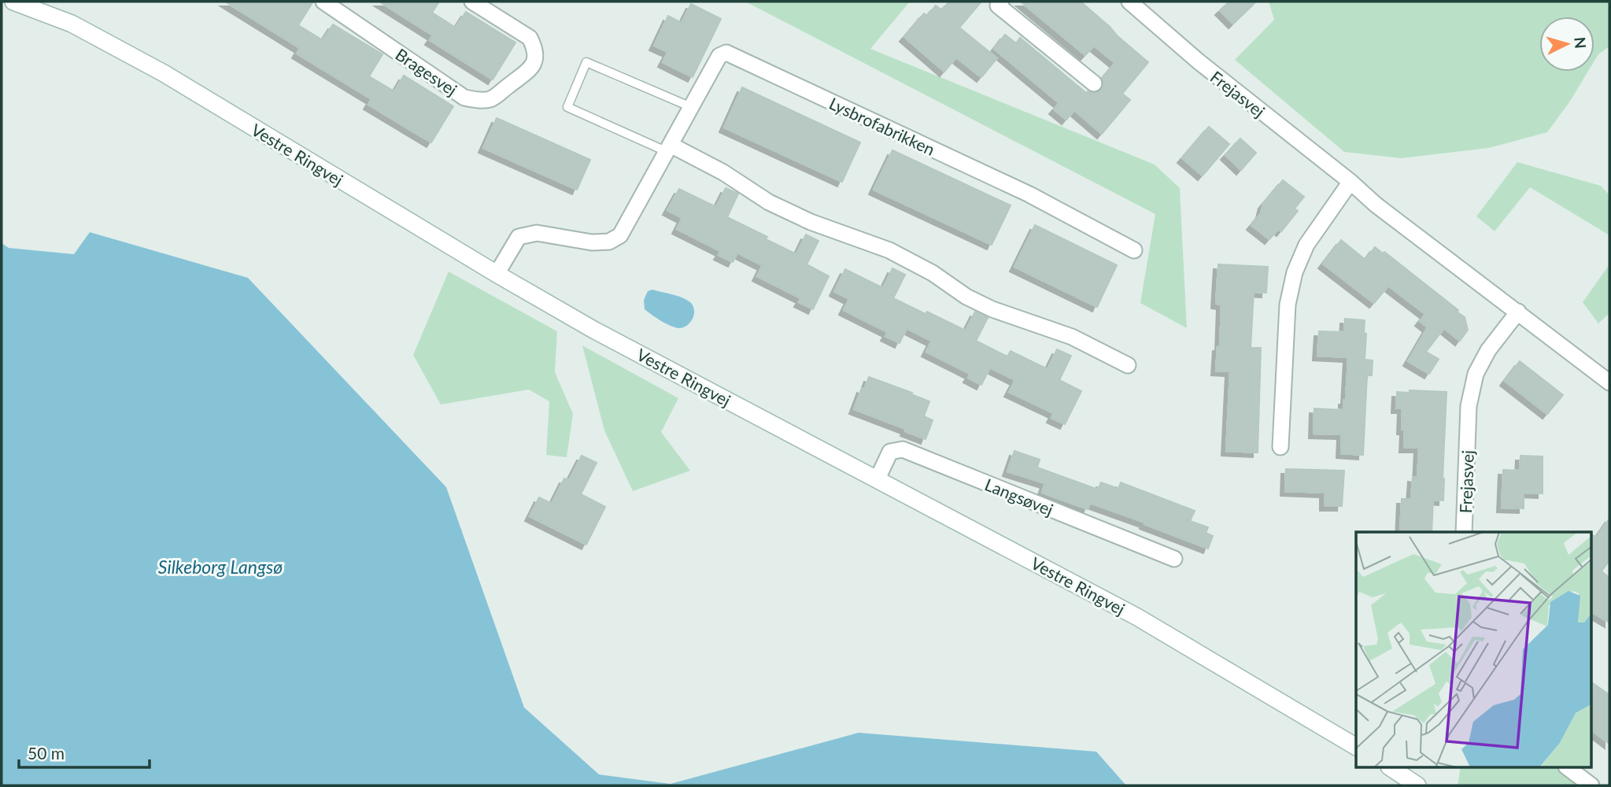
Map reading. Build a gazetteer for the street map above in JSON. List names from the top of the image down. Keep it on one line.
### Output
{"streets":{"main road":["Vestre Ringvej"],"street":["Bragesvej","Frejasvej","Lysbrofabrikken","Langsøvej"]},"crossings":[["Lysbrofabrikken","Vestre Ringvej"],["Vestre Ringvej","Langsøvej"]],"water":["Silkeborg Langsø"],"scale_bar":"50 m","north":"right"}
